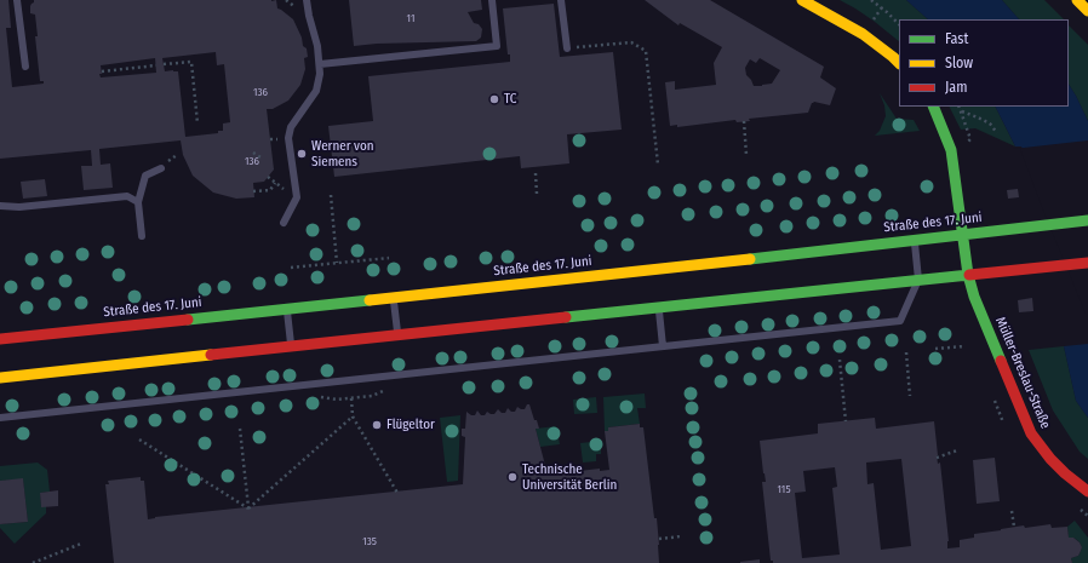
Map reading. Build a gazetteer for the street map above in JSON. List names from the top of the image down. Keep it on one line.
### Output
{"streets":{"main road":["Straße des 17. Juni","Müller-Breslau-Straße"]},"crossings":[["Straße des 17. Juni","Müller-Breslau-Straße"]],"places":["TC","Werner von Siemens","Flügeltor","Technische Universität Berlin"],"house_numbers":["11","136","136","115","135"],"legend":["Fast","Slow","Jam"]}
